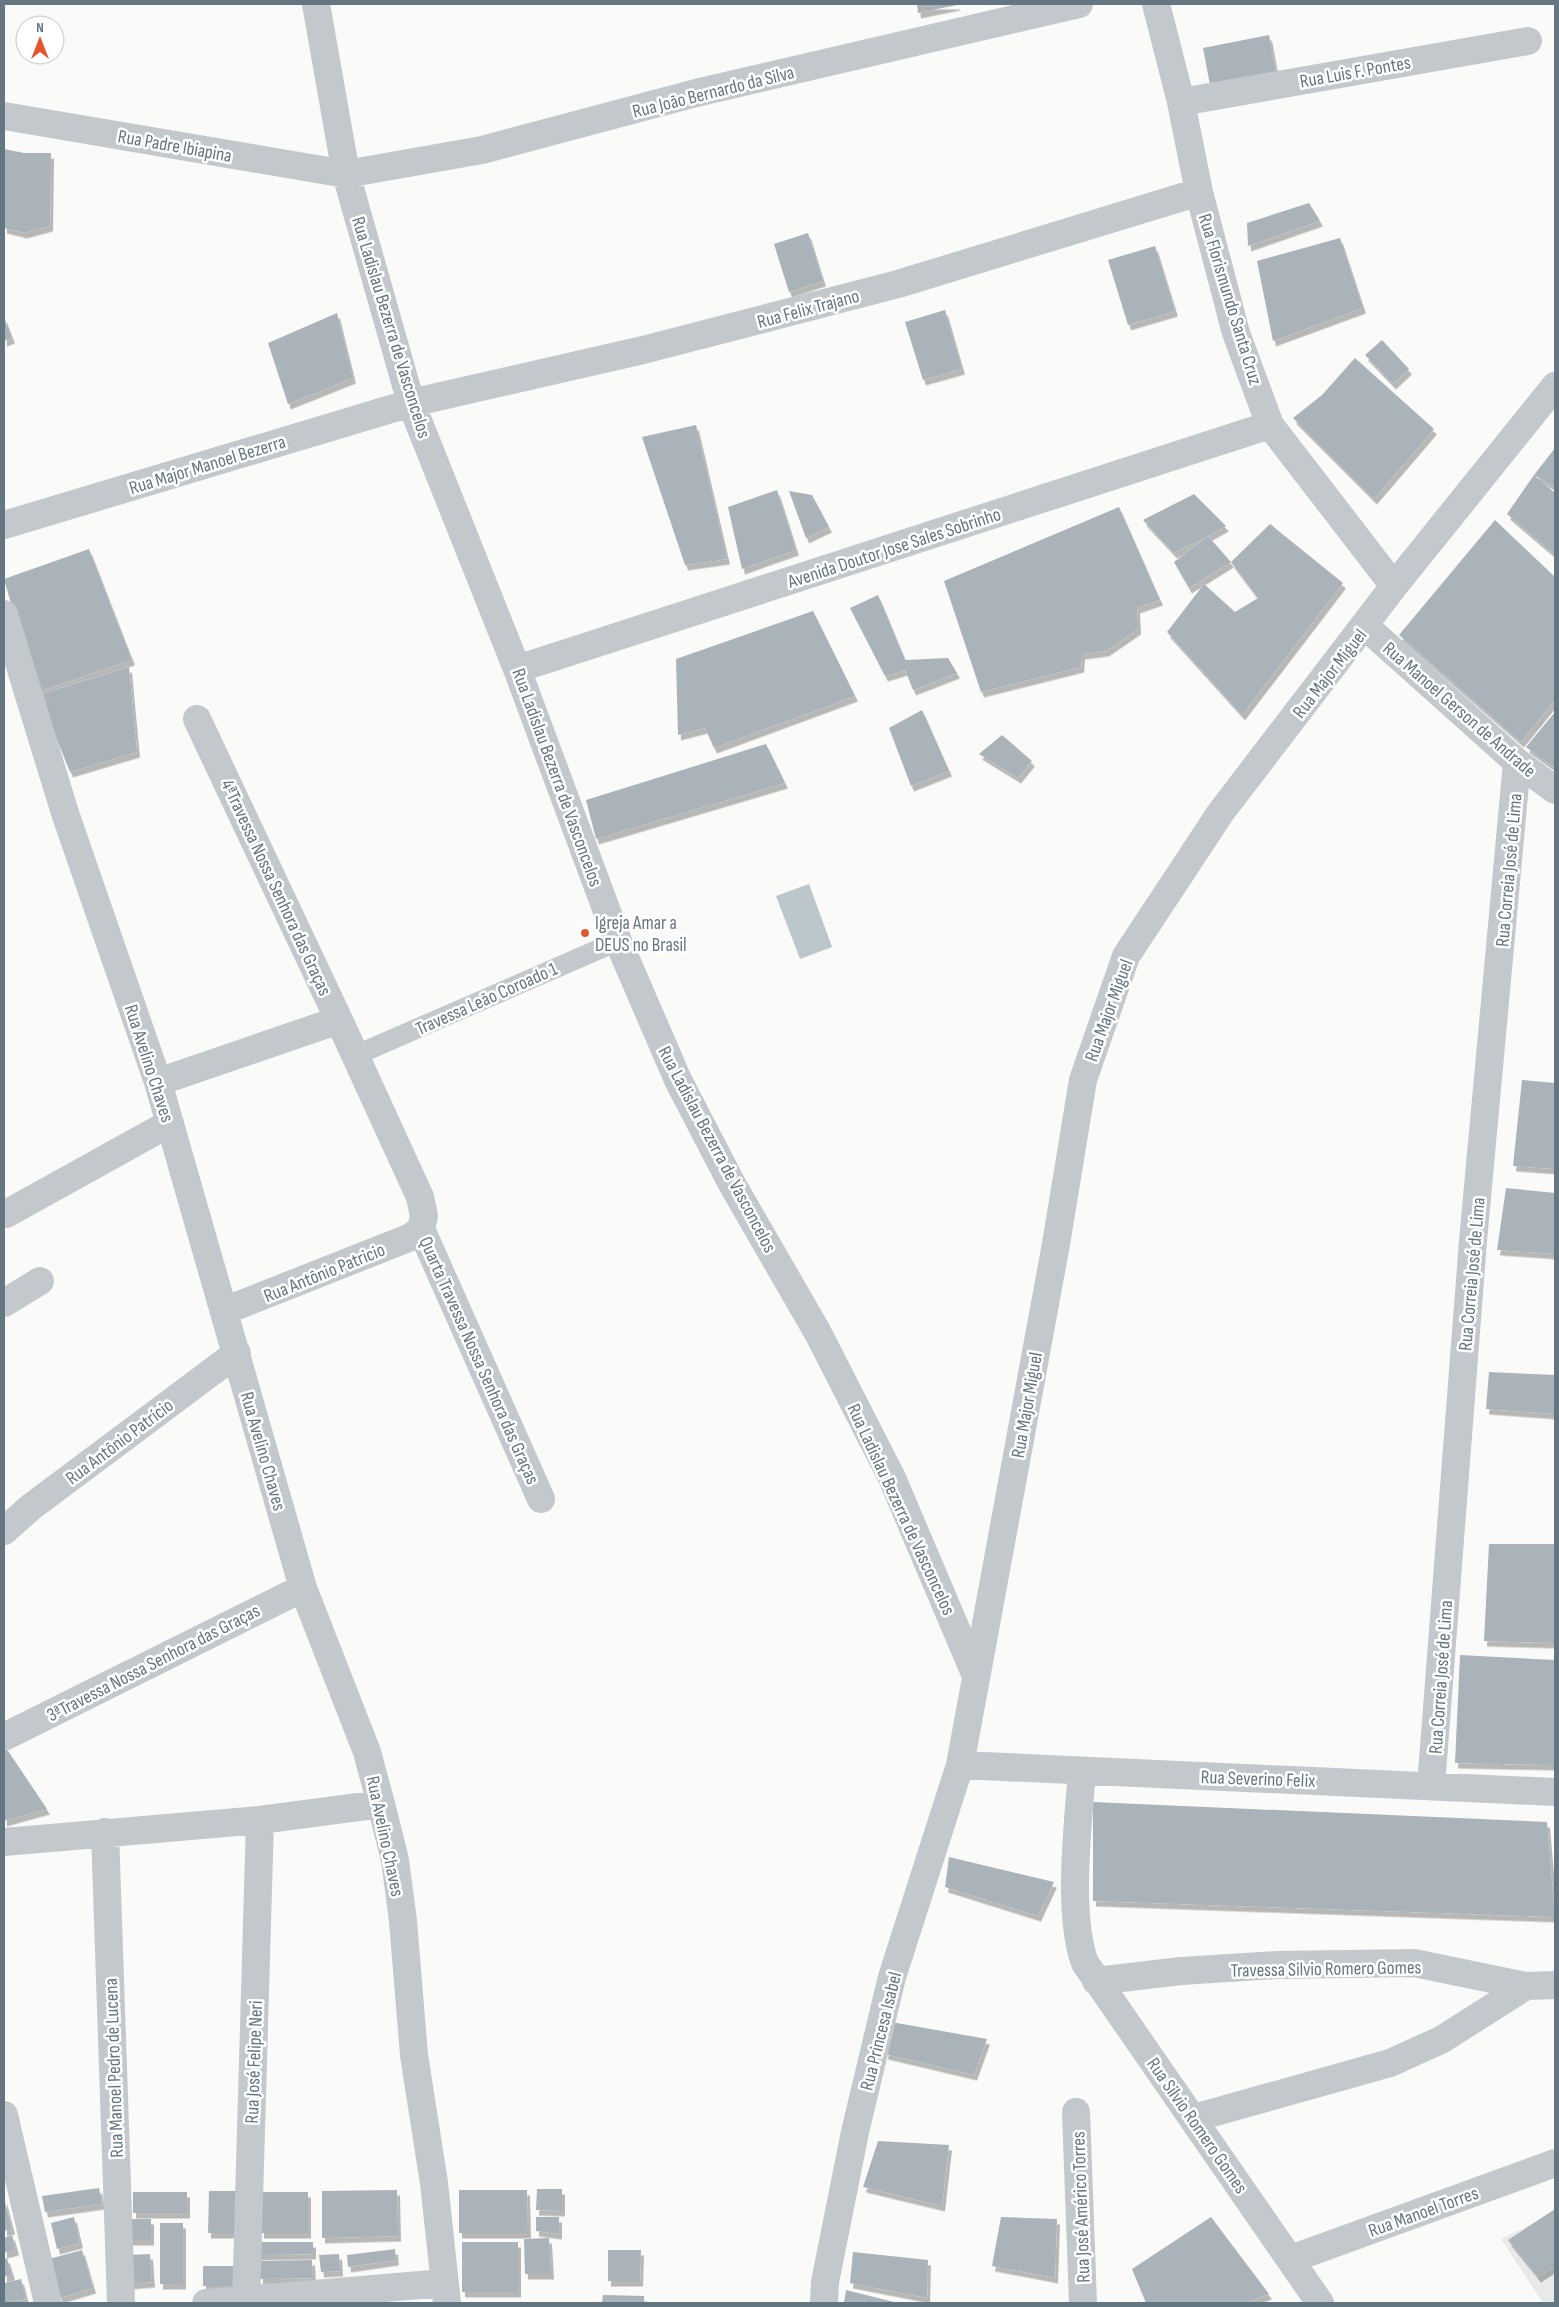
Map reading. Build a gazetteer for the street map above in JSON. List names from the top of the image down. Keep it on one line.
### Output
{"streets":{"street":["Rua Luis F. Pontes","Rua João Bernardo da Silva","Rua Padre Ibiapina","Rua Florismundo Santa Cruz","Rua Felix Trajano","Rua Ladislau Bezerra de Vasconcelos","Rua Major Manoel Bezerra","Avenida Doutor Jose Sales Sobrinho","Rua Major Miguel","Rua Manoel Gerson de Andrade","Rua Correia José de Lima","4ªTravessa Nossa Senhora das Graças","Rua Avelino Chaves","Rua Antônio Patricio","Quarta Travessa Nossa Senhora das Graças","Rua Antônio Patrício","3ªTravessa Nossa Senhora das Graças","Rua Severino Felix","Travessa Silvio Romero Gomes","Rua Princesa Isabel","Rua José Felipe Neri","Rua Manoel Pedro de Lucena","Rua Silvio Romero Gomes","Rua José Américo Torres","Rua Manoel Torres"],"lane":["Travessa Leão Coroado 1"]},"crossings":[["Rua Luis F. Pontes","Rua Florismundo Santa Cruz"],["Rua João Bernardo da Silva","Rua Padre Ibiapina"],["Rua João Bernardo da Silva","Rua Ladislau Bezerra de Vasconcelos"],["Rua Padre Ibiapina","Rua Ladislau Bezerra de Vasconcelos"],["Rua Florismundo Santa Cruz","Rua Felix Trajano"],["Rua Florismundo Santa Cruz","Avenida Doutor Jose Sales Sobrinho"],["Rua Florismundo Santa Cruz","Rua Major Miguel"],["Rua Felix Trajano","Rua Ladislau Bezerra de Vasconcelos"],["Rua Felix Trajano","Rua Major Manoel Bezerra"],["Rua Ladislau Bezerra de Vasconcelos","Rua Major Manoel Bezerra"],["Rua Ladislau Bezerra de Vasconcelos","Avenida Doutor Jose Sales Sobrinho"],["Rua Ladislau Bezerra de Vasconcelos","Rua Major Miguel"],["Rua Ladislau Bezerra de Vasconcelos","Travessa Leão Coroado 1"],["Rua Major Miguel","Rua Manoel Gerson de Andrade"],["Rua Major Miguel","Rua Severino Felix"],["Rua Major Miguel","Rua Princesa Isabel"],["Rua Manoel Gerson de Andrade","Rua Correia José de Lima"],["Rua Correia José de Lima","Rua Severino Felix"],["4ªTravessa Nossa Senhora das Graças","Travessa Leão Coroado 1"],["4ªTravessa Nossa Senhora das Graças","Quarta Travessa Nossa Senhora das Graças"],["Travessa Leão Coroado 1","Quarta Travessa Nossa Senhora das Graças"],["Rua Avelino Chaves","Rua Antônio Patricio"],["Rua Avelino Chaves","Rua Antônio Patrício"],["Rua Avelino Chaves","3ªTravessa Nossa Senhora das Graças"],["Rua Antônio Patricio","Quarta Travessa Nossa Senhora das Graças"],["Rua Severino Felix","Rua Princesa Isabel"],["Rua Severino Felix","Rua Silvio Romero Gomes"],["Travessa Silvio Romero Gomes","Rua Silvio Romero Gomes"],["Rua Silvio Romero Gomes","Rua Manoel Torres"]],"places":["Igreja Amar a DEUS no Brasil"],"north":"top"}
